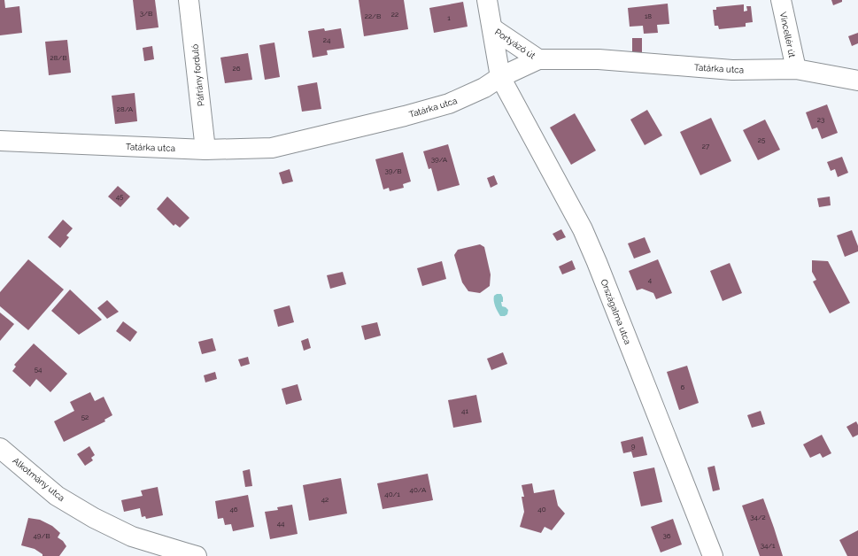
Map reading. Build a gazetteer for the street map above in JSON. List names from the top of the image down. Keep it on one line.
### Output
{"streets":{"street":["Vincellér út","Portyázó út","Tatárka utca","Páfrány forduló","Országalma utca","Alkotmány utca"]},"crossings":[["Vincellér út","Tatárka utca"],["Portyázó út","Tatárka utca"],["Portyázó út","Országalma utca"],["Tatárka utca","Páfrány forduló"],["Tatárka utca","Országalma utca"]],"house_numbers":["3/B","22","22/B","18","1","24","28/B","26","28/A","23","25","27","39/A","39/B","45","4","54","6","41","52","9","40/A","40/1","42","46","40","34/2","44","49/B","36","34/1"]}
